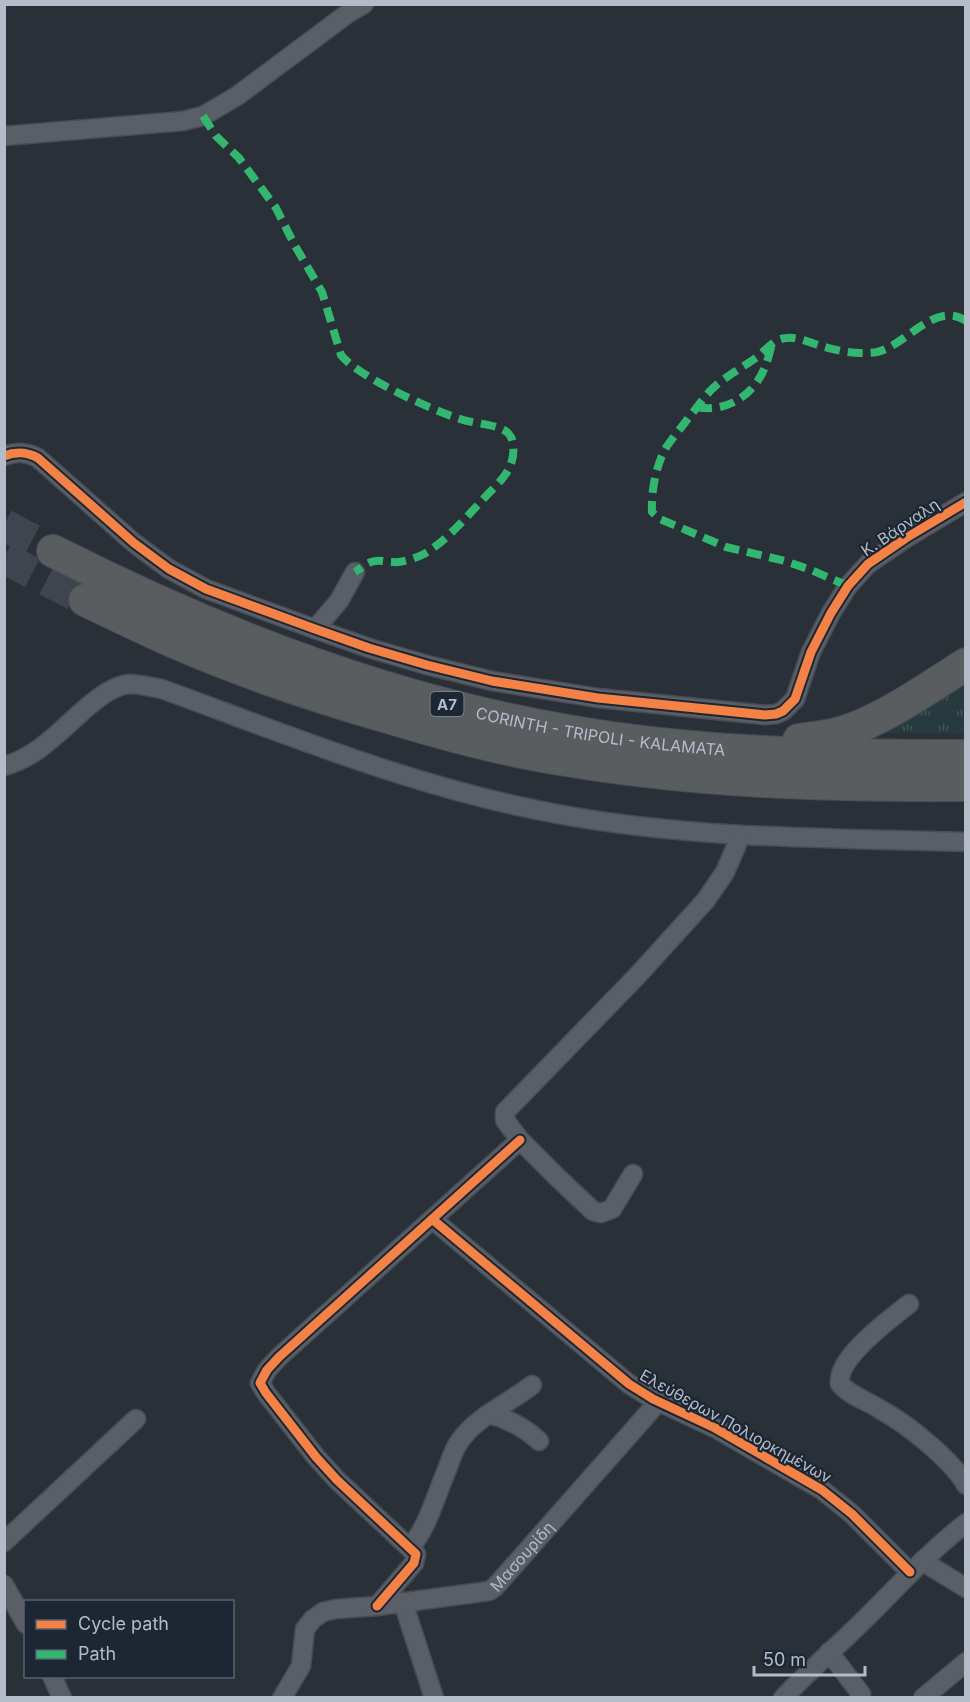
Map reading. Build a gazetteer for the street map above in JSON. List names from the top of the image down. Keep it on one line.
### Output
{"streets":{"highway":["Α7","CORINTH - TRIPOLI - KALAMATA"],"street":["Κ. Βάρναλη","Ελεύθερων Πολιορκημένων","Μασουρίδη"]},"crossings":[["Ελεύθερων Πολιορκημένων","Μασουρίδη"]],"legend":["Cycle path","Path"],"scale_bar":"50 m"}
